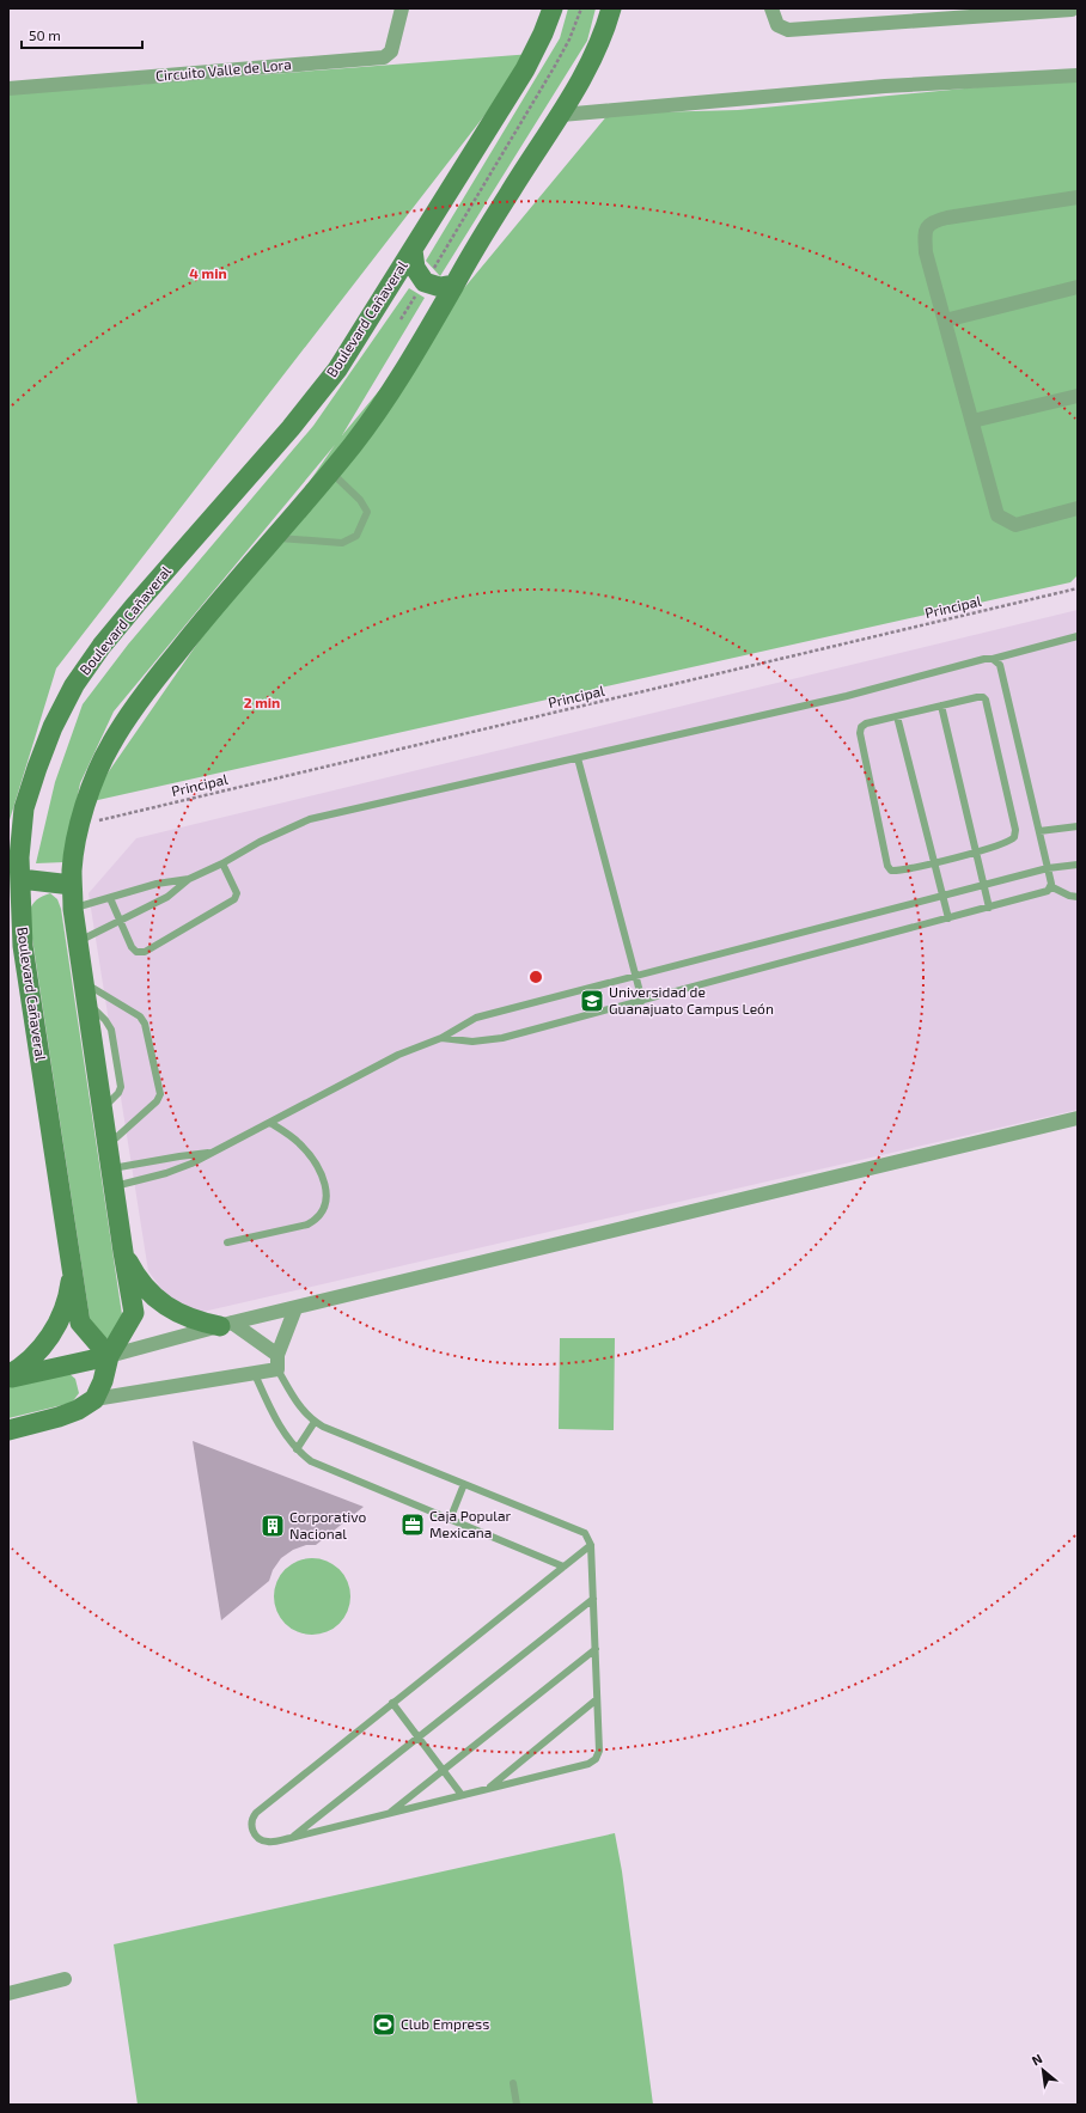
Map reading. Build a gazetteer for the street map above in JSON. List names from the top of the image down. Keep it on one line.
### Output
{"streets":{"street":["Circuito Valle de Lora","Boulevard Cañaveral"],"path":["Principal"]},"places":{"school or university":["Universidad de Guanajuato Campus León"],"office":["Caja Popular Mexicana"],"building":["Corporativo Nacional"],"sports":["Club Empress"]},"scale_bar":"50 m","north":"top left","rings":["4 min","2 min"]}
